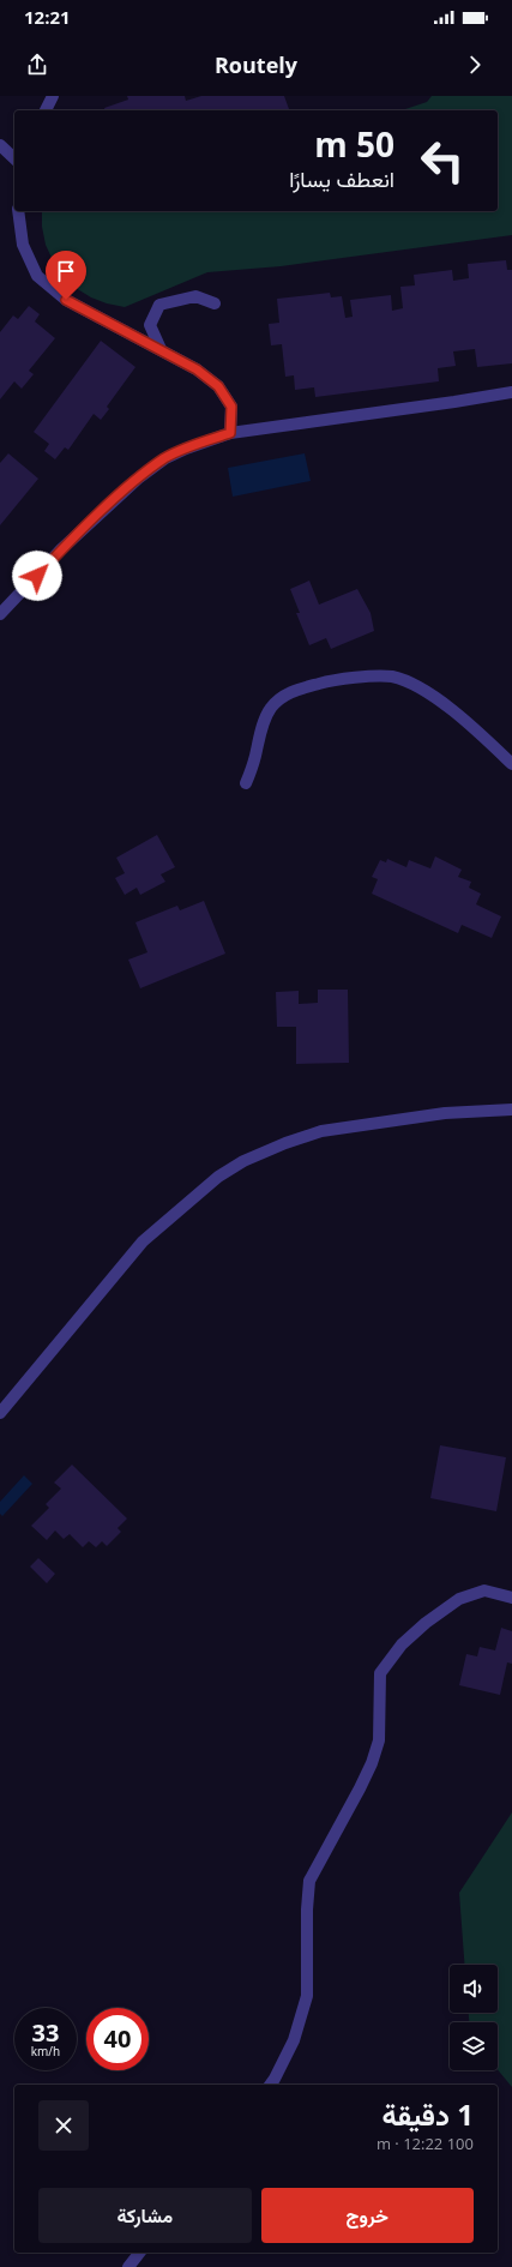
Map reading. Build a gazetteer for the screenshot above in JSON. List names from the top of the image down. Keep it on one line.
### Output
{"page":{"status":"12:21","header":"Routely","turn":["50 m","انعطف يسارًا"],"speed":"33 km/h","limit":"40","heading":["1 دقيقة","100 m · 12:22"],"buttons":["خروج","مشاركة"]}}
